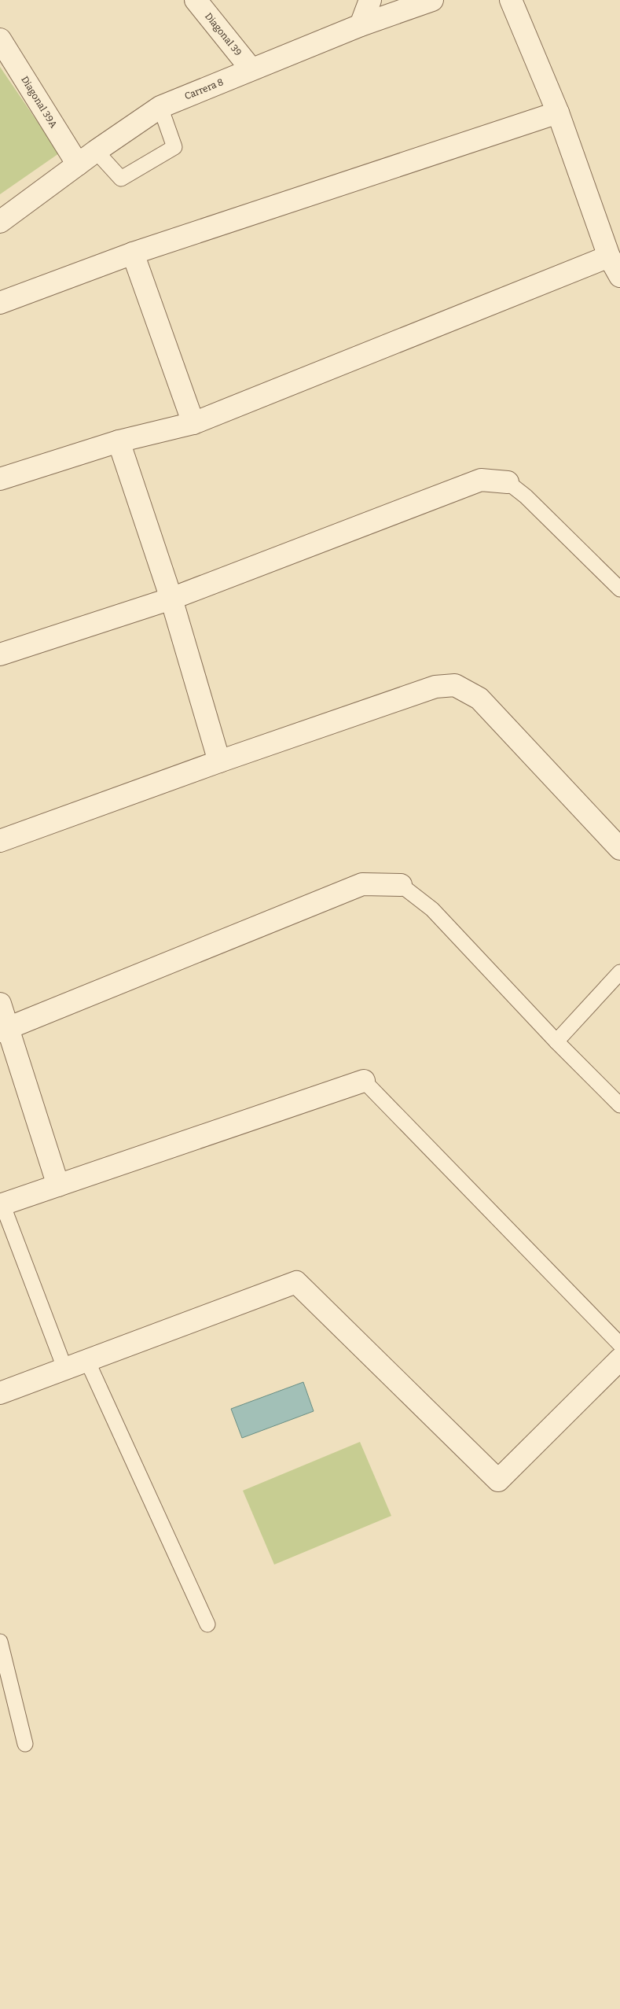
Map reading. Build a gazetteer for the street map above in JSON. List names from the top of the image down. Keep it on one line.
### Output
{"streets":{"street":["Diagonal 39","Carrera 8","Diagonal 39A"]},"crossings":[["Diagonal 39","Carrera 8"],["Carrera 8","Diagonal 39A"]]}
